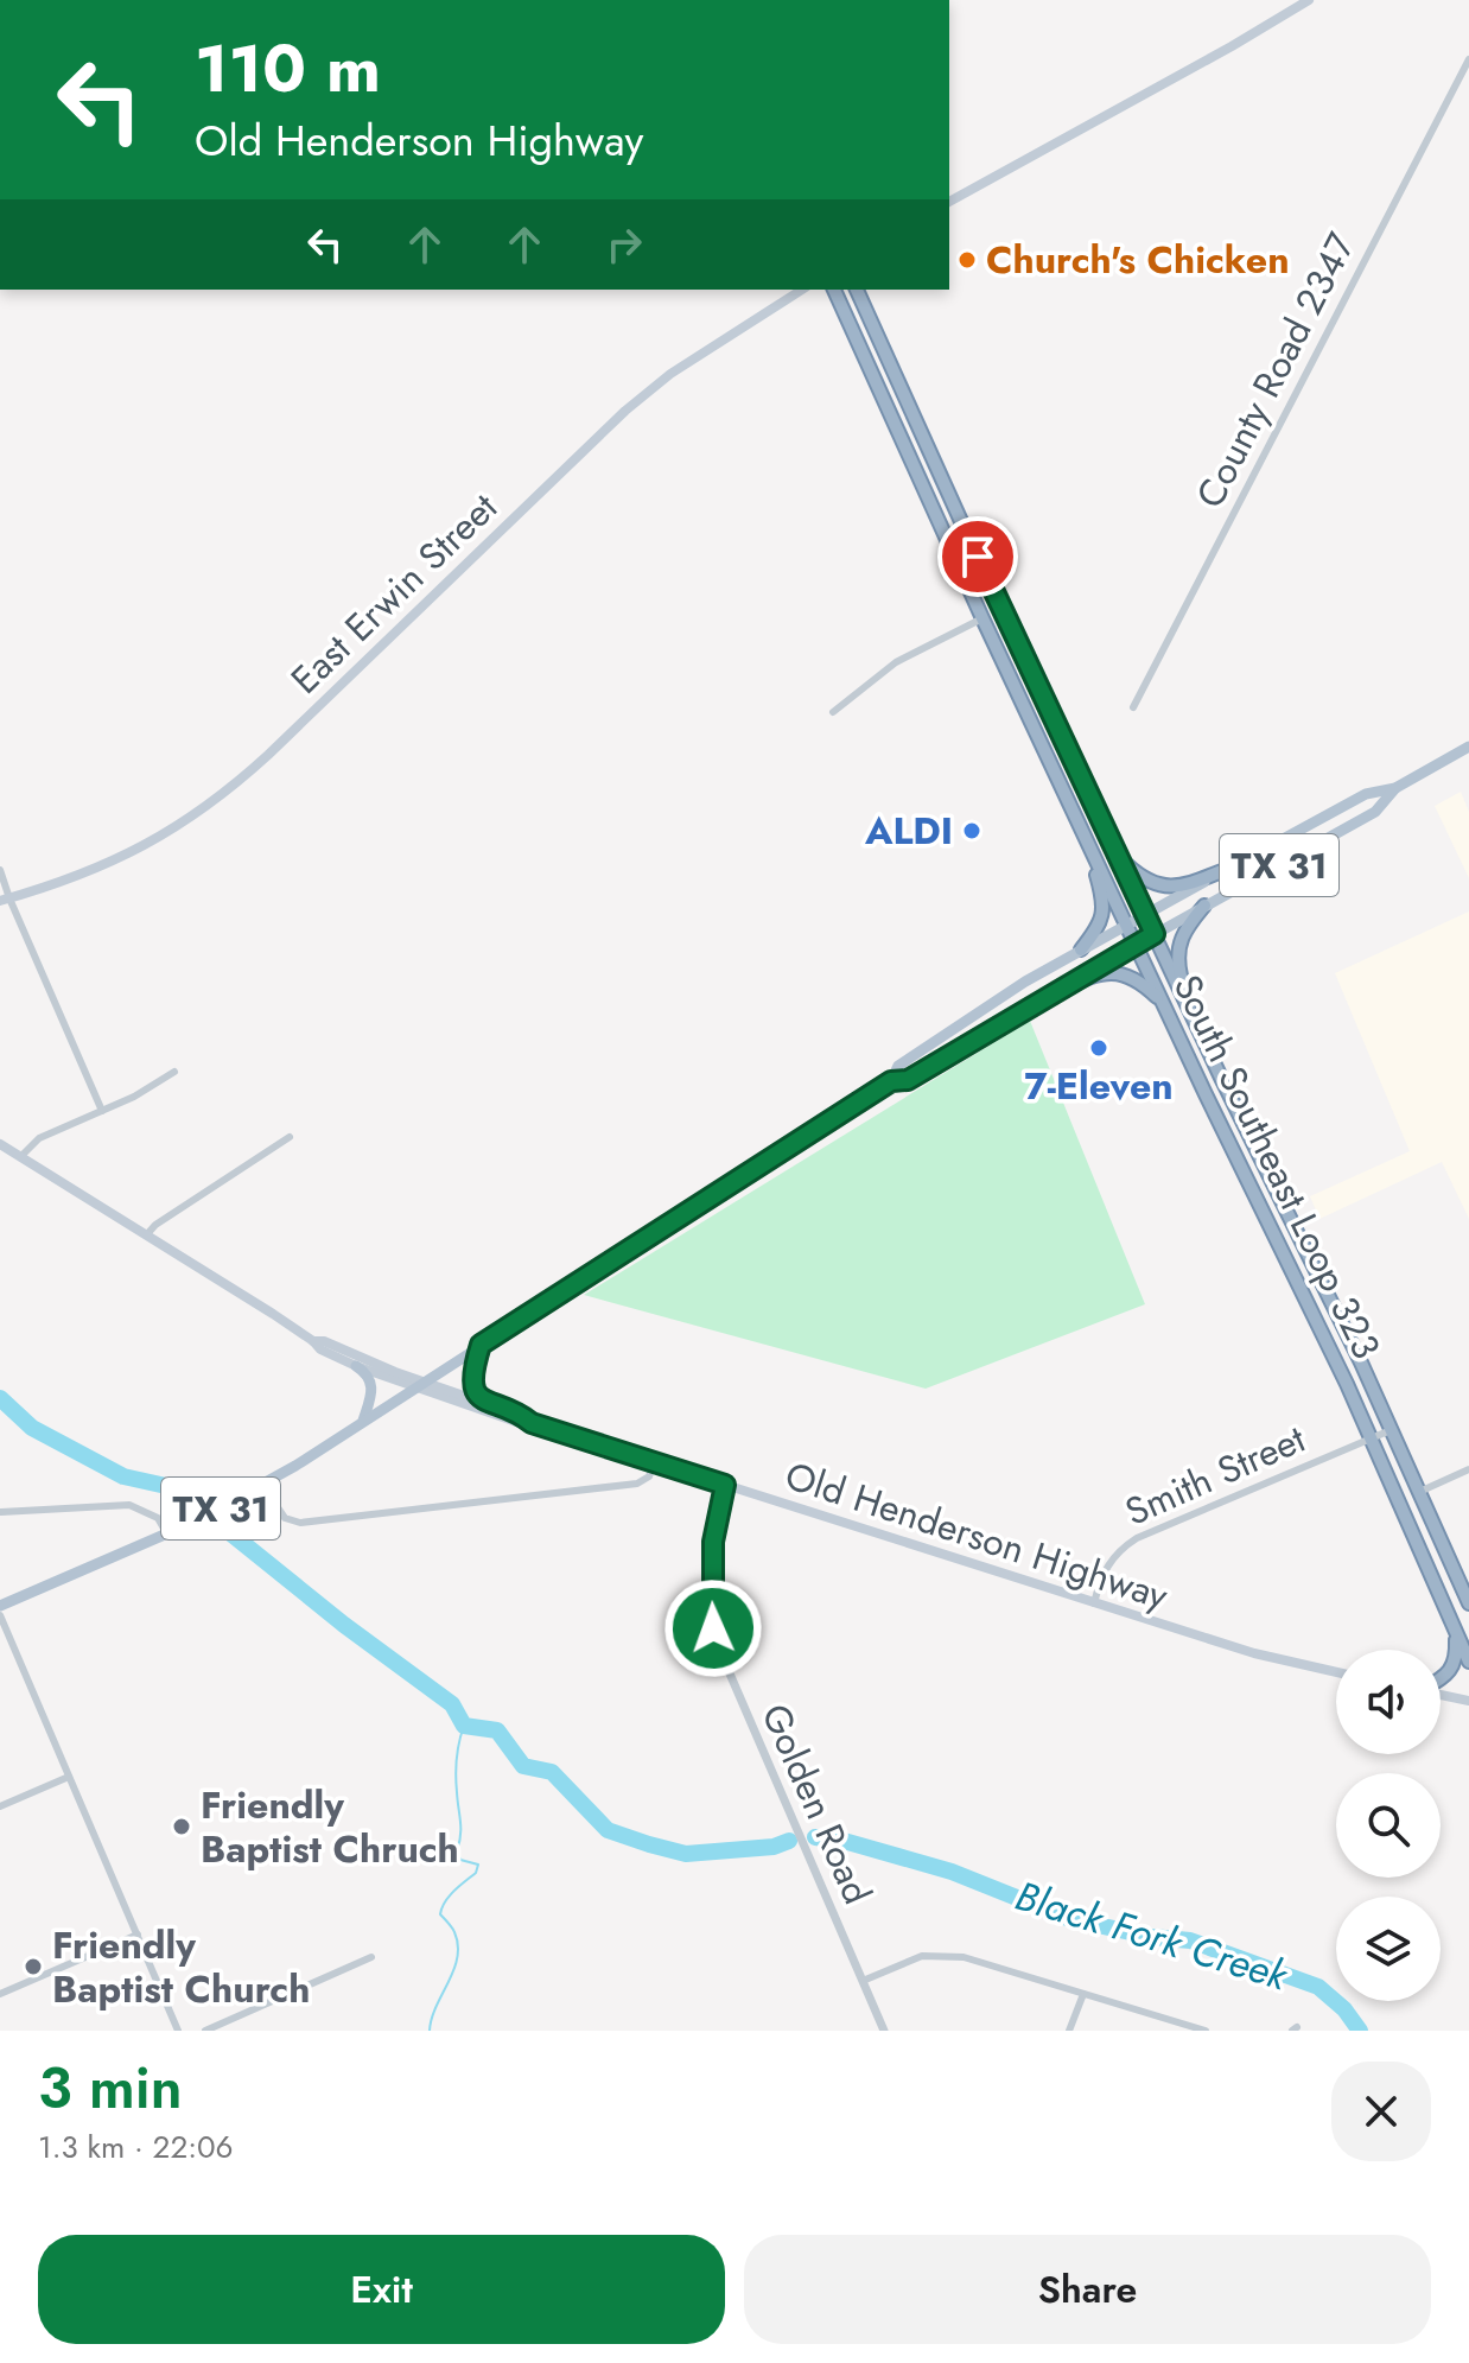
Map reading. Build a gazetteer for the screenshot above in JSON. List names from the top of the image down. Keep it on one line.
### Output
{"streets":{"highway":["South Southeast Loop 323"],"main road":["East Erwin Street","TX 31","Old Henderson Highway"],"street":["County Road 2347","Smith Street","Golden Road"]},"crossings":[["TX 31","South Southeast Loop 323"],["TX 31","Old Henderson Highway"],["South Southeast Loop 323","Smith Street"],["Smith Street","Old Henderson Highway"],["Old Henderson Highway","Golden Road"]],"water":["Black Fork Creek"],"places":["Church's Chicken","ALDI","7-Eleven","Friendly Baptist Chruch","Friendly Baptist Church"],"page":{"turn":["110 m","Old Henderson Highway"],"heading":["3 min","1.3 km · 22:06"],"buttons":["Exit","Share"]}}
